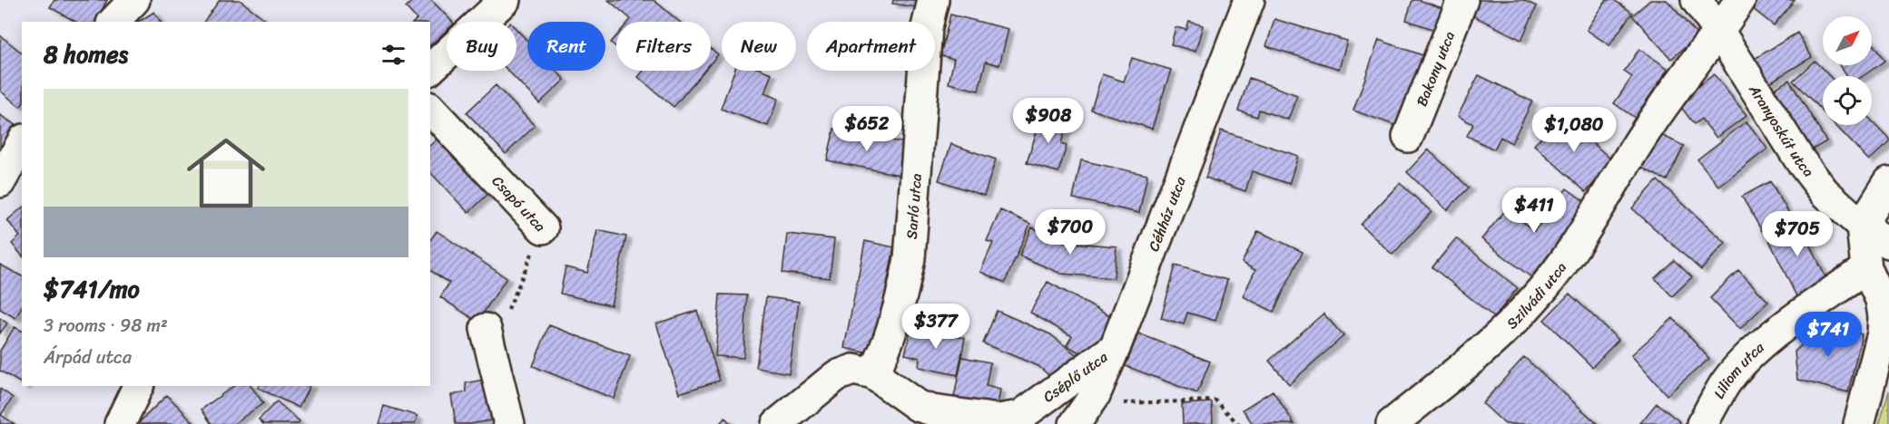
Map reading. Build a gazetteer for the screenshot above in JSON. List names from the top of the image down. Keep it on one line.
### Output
{"streets":{"street":["Bakony utca","Aranyoskút utca","Csapó utca","Sarló utca","Céhház utca","Szilvádi utca","Liliom utca","Cséplő utca"]},"crossings":[["Aranyoskút utca","Szilvádi utca"],["Sarló utca","Cséplő utca"],["Céhház utca","Cséplő utca"]],"north":"top right","page":{"chip":["Buy","Rent","Filters","New","Apartment"],"heading":"8 homes","list":[{"name":"$741/mo","note":"3 rooms · 98 m² · Árpád utca"}],"price":["$908","$652","$1,080","$411","$700","$705","$377","$741"]}}
